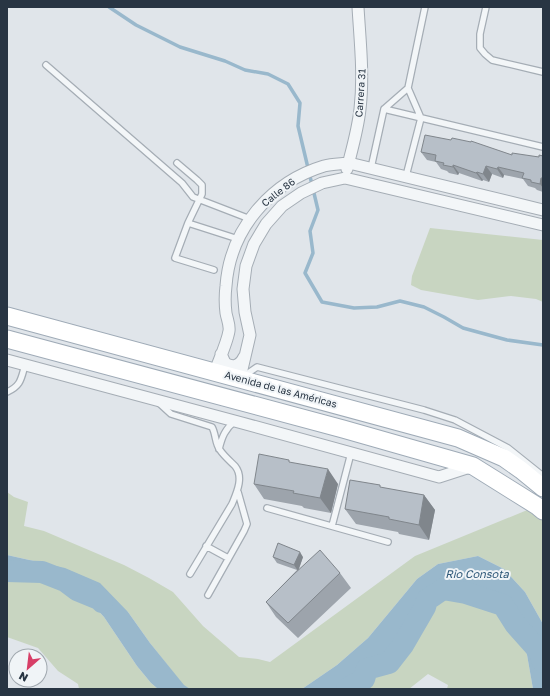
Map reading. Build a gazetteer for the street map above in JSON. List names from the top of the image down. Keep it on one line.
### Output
{"streets":{"main road":["Avenida de las Américas"],"street":["Carrera 31","Calle 86"]},"crossings":[["Carrera 31","Calle 86"],["Calle 86","Avenida de las Américas"]],"water":["Rio Consota"],"north":"bottom left"}
